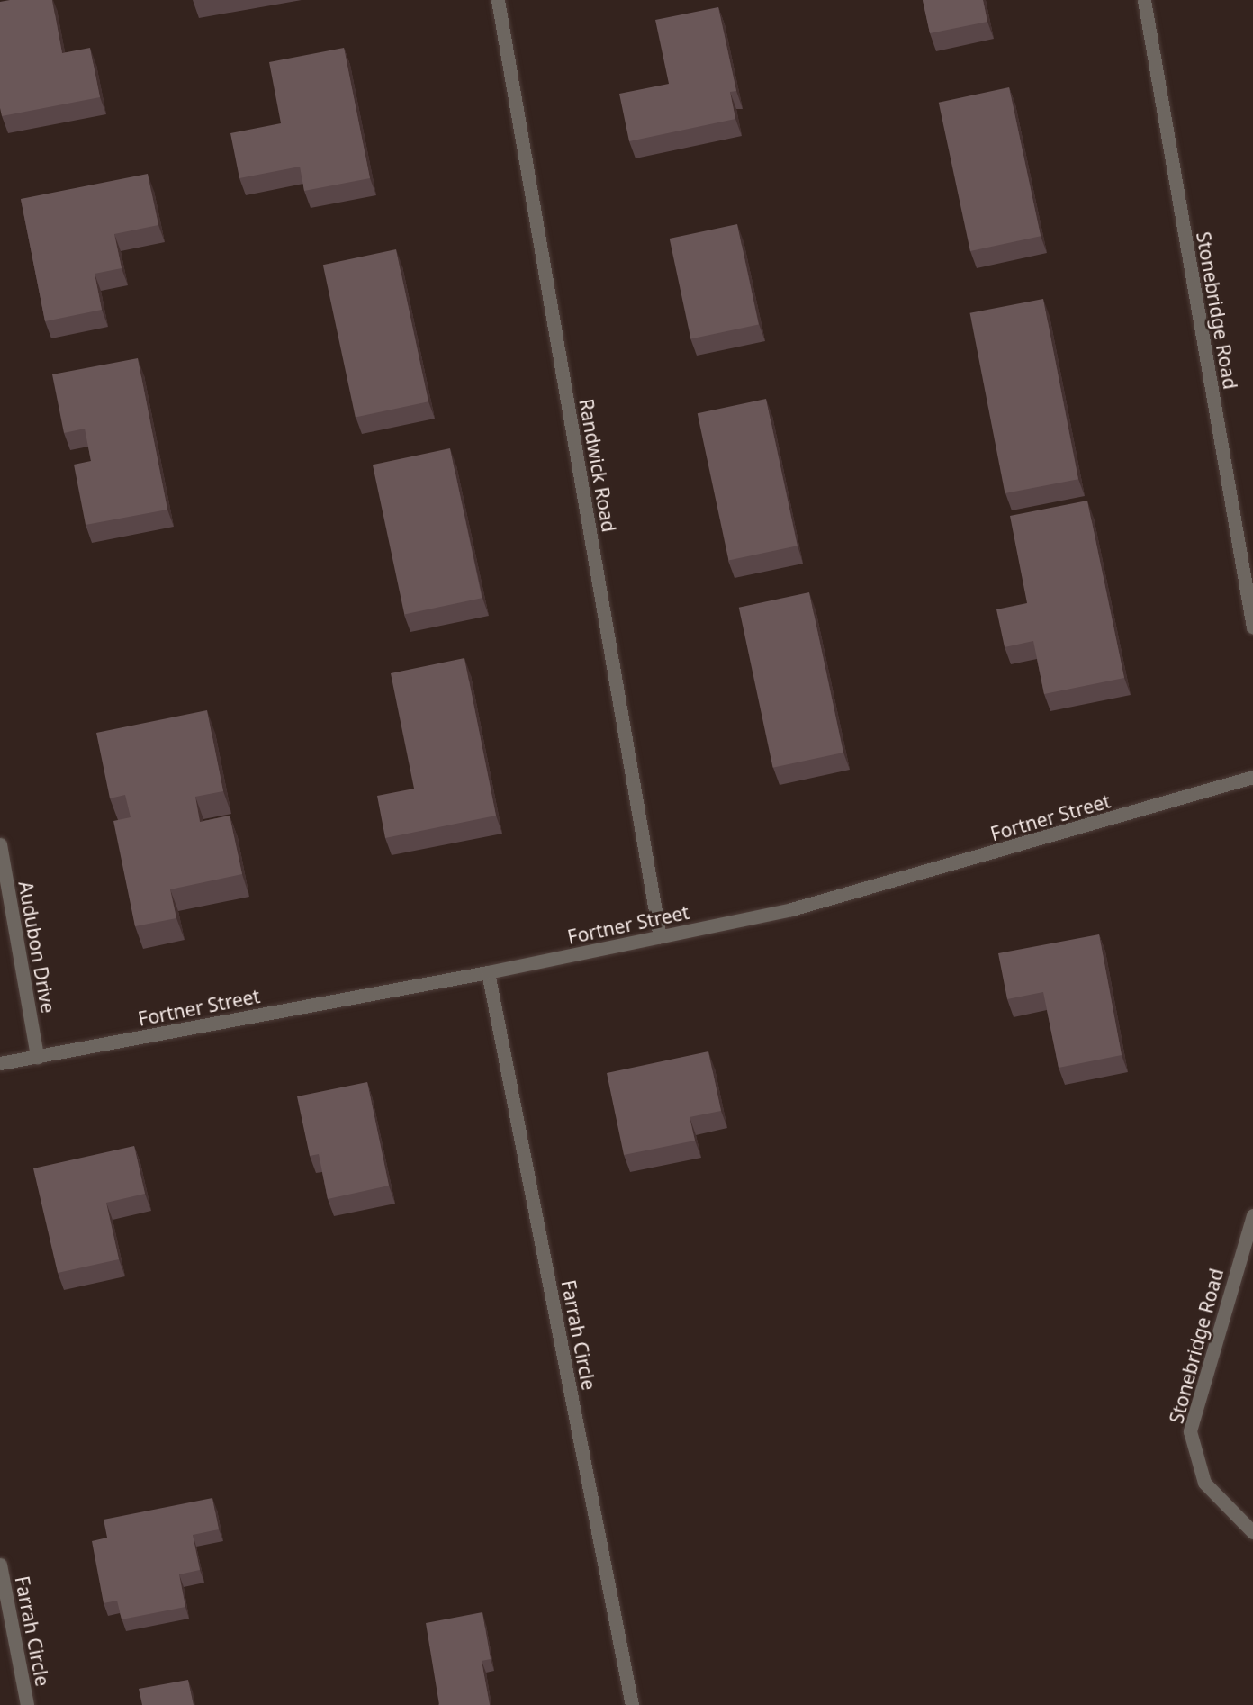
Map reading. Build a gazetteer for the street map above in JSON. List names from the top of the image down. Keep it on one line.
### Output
{"streets":{"street":["Stonebridge Road","Randwick Road","Fortner Street","Audubon Drive","Farrah Circle"]},"crossings":[["Randwick Road","Fortner Street"],["Fortner Street","Audubon Drive"],["Fortner Street","Farrah Circle"]]}
